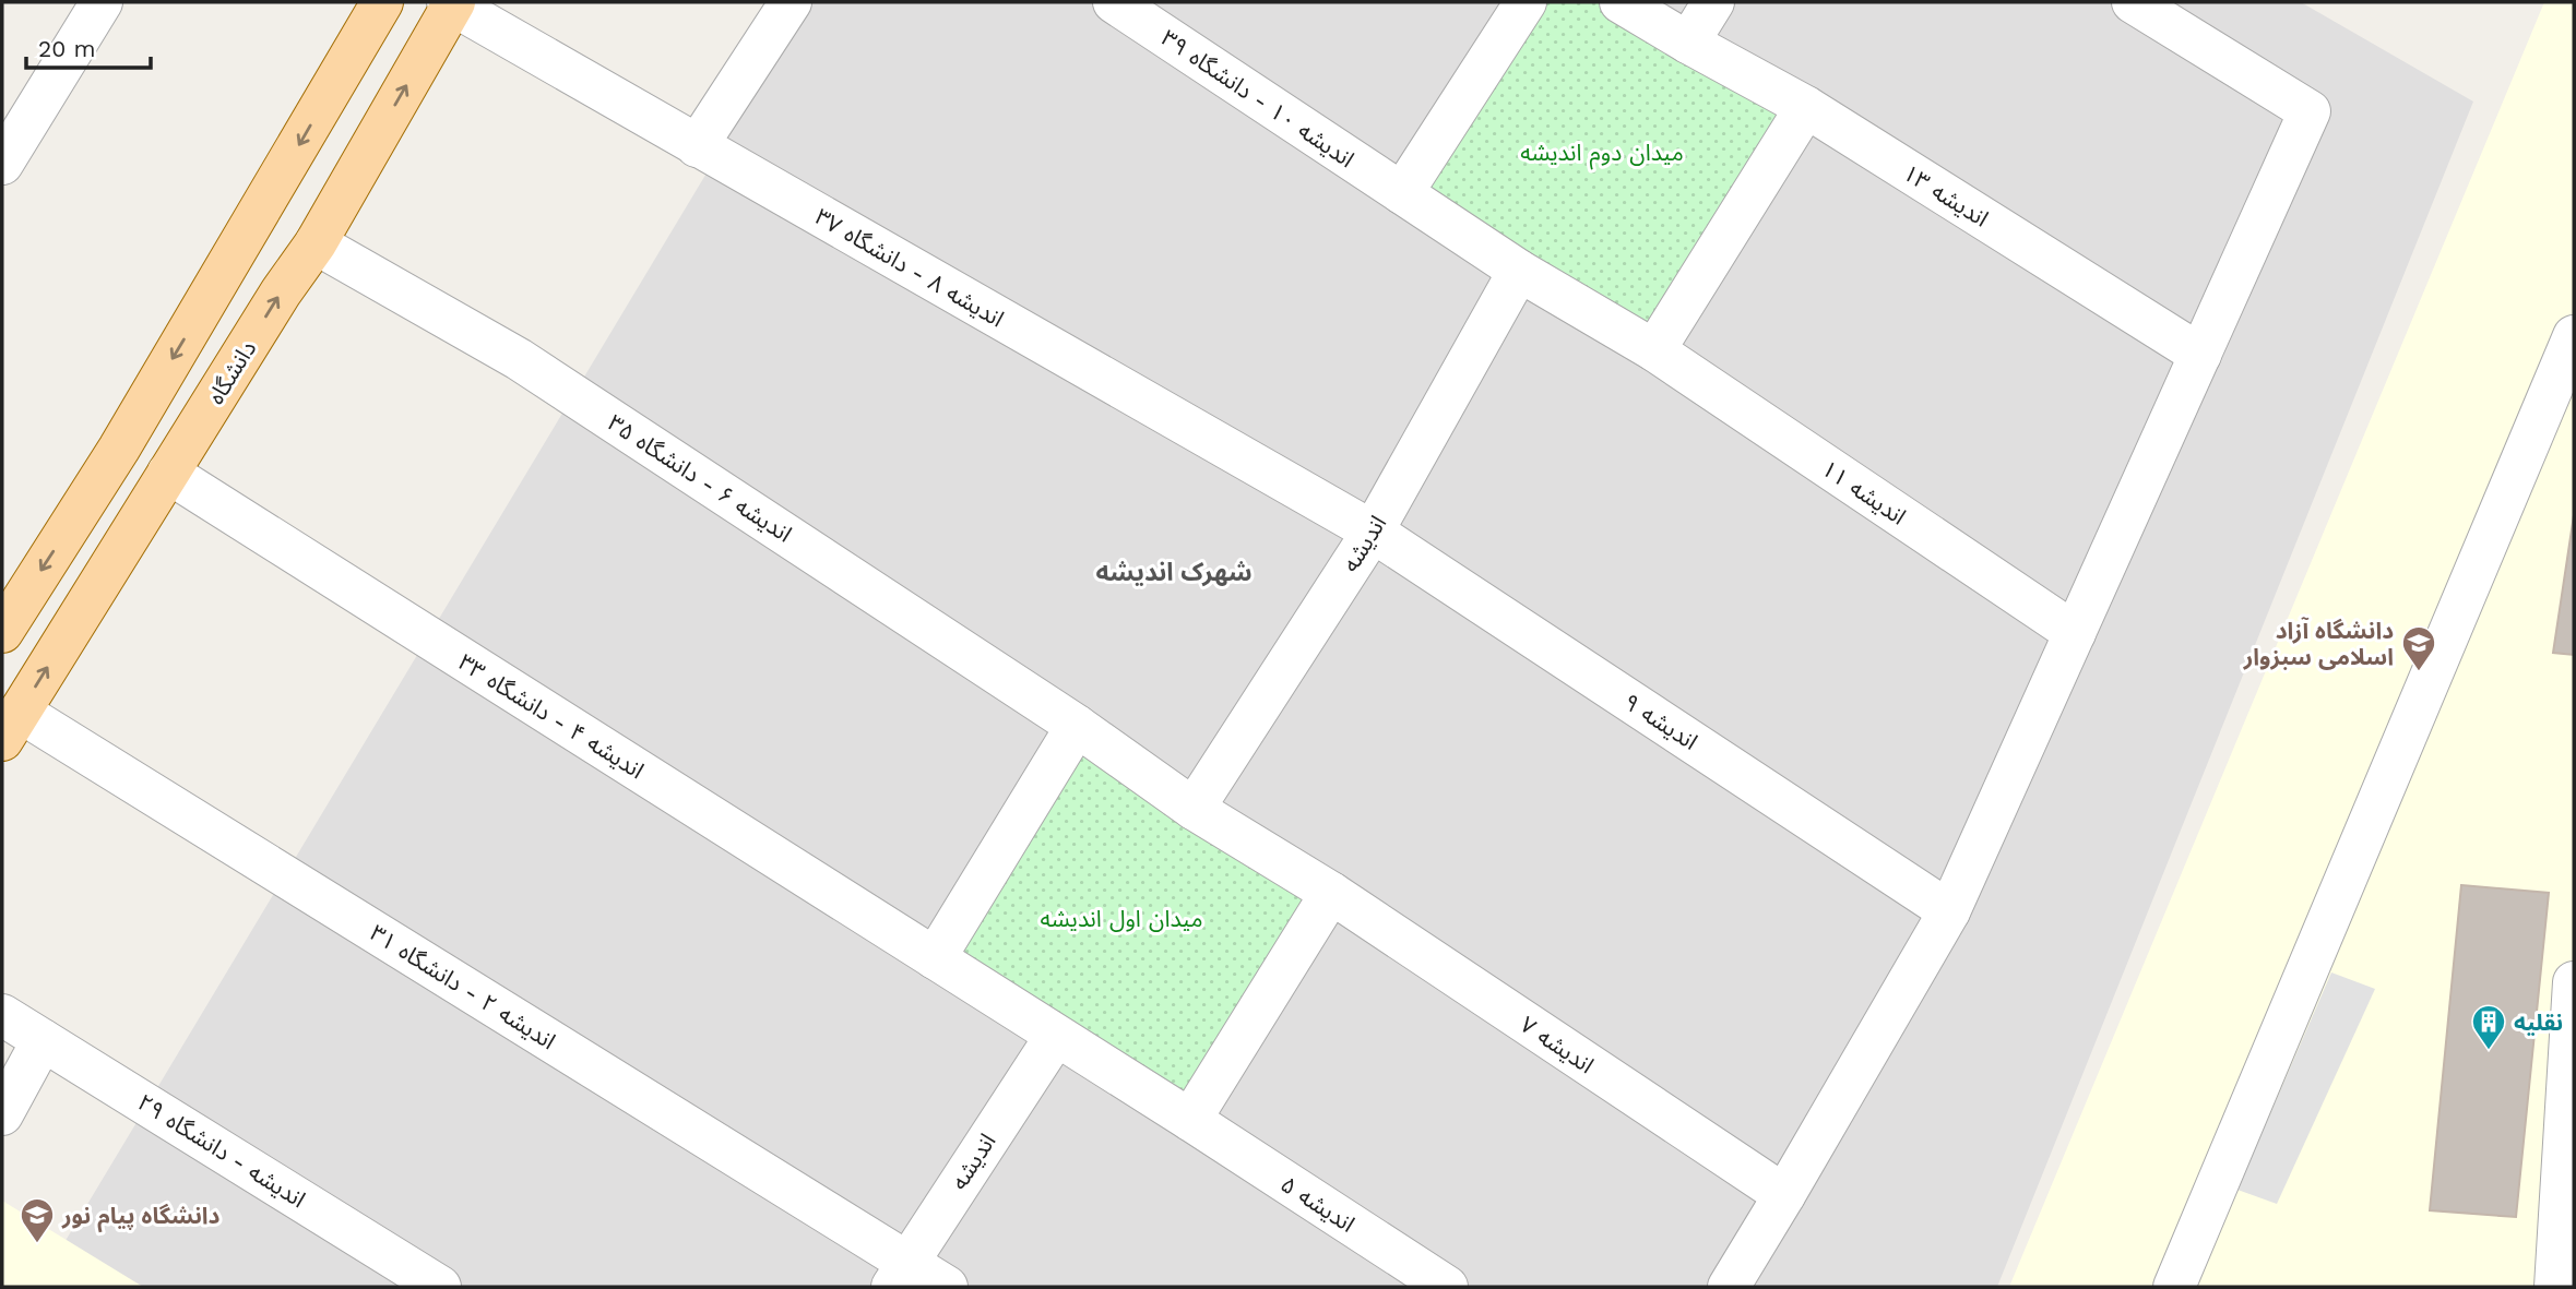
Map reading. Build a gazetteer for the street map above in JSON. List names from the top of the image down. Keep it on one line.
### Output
{"streets":{"main road":["دانشگاه"],"street":["اندیشه ۱۰ - دانشگاه ۳۹","اندیشه ۱۳","اندیشه ۸ - دانشگاه ۳۷","اندیشه ۶ - دانشگاه ۳۵","اندیشه ۱۱","اندیشه","اندیشه ۴ - دانشگاه ۳۳","اندیشه ۹","اندیشه ۲ - دانشگاه ۳۱","اندیشه ۷","اندیشه - دانشگاه ۲۹","اندیشه ۵"]},"crossings":[["اندیشه ۸ - دانشگاه ۳۷","دانشگاه"],["اندیشه ۸ - دانشگاه ۳۷","اندیشه"],["اندیشه ۸ - دانشگاه ۳۷","اندیشه ۹"],["دانشگاه","اندیشه ۶ - دانشگاه ۳۵"],["دانشگاه","اندیشه ۴ - دانشگاه ۳۳"],["دانشگاه","اندیشه ۲ - دانشگاه ۳۱"],["اندیشه","اندیشه ۹"],["اندیشه","اندیشه ۲ - دانشگاه ۳۱"]],"districts":["شهرک اندیشه"],"parks":["میدان دوم اندیشه","میدان اول اندیشه"],"places":{"school or university":["دانشگاه آزاد اسلامی سبزوار","دانشگاه پیام نور"],"building":["نقلیه"]},"scale_bar":"20 m"}
